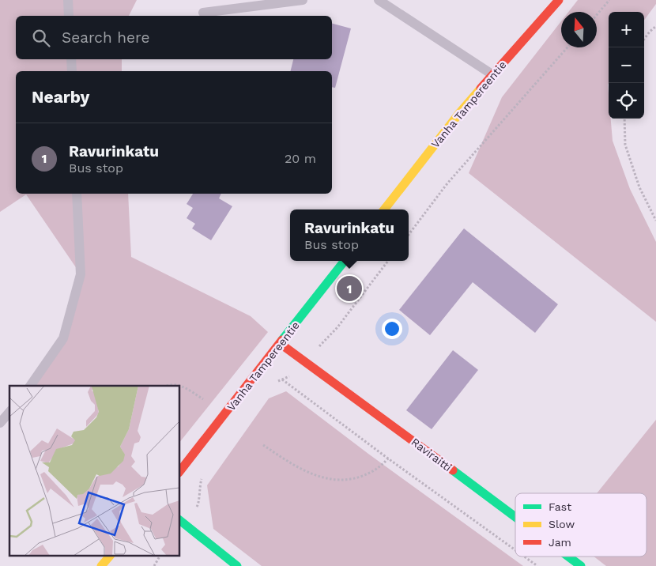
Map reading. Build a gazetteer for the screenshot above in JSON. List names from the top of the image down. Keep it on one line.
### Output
{"streets":{"main road":["Vanha Tampereentie","Raviraitti"]},"crossings":[["Vanha Tampereentie","Raviraitti"]],"legend":["Fast","Slow","Jam"],"north":"top","page":{"map_buttons":["+","−"],"search":"Search here","heading":"Nearby","list":[{"mark":"1","name":"Ravurinkatu","note":"Bus stop","value":"20 m"}],"popup":["Ravurinkatu","Bus stop"],"pins":"1"}}
